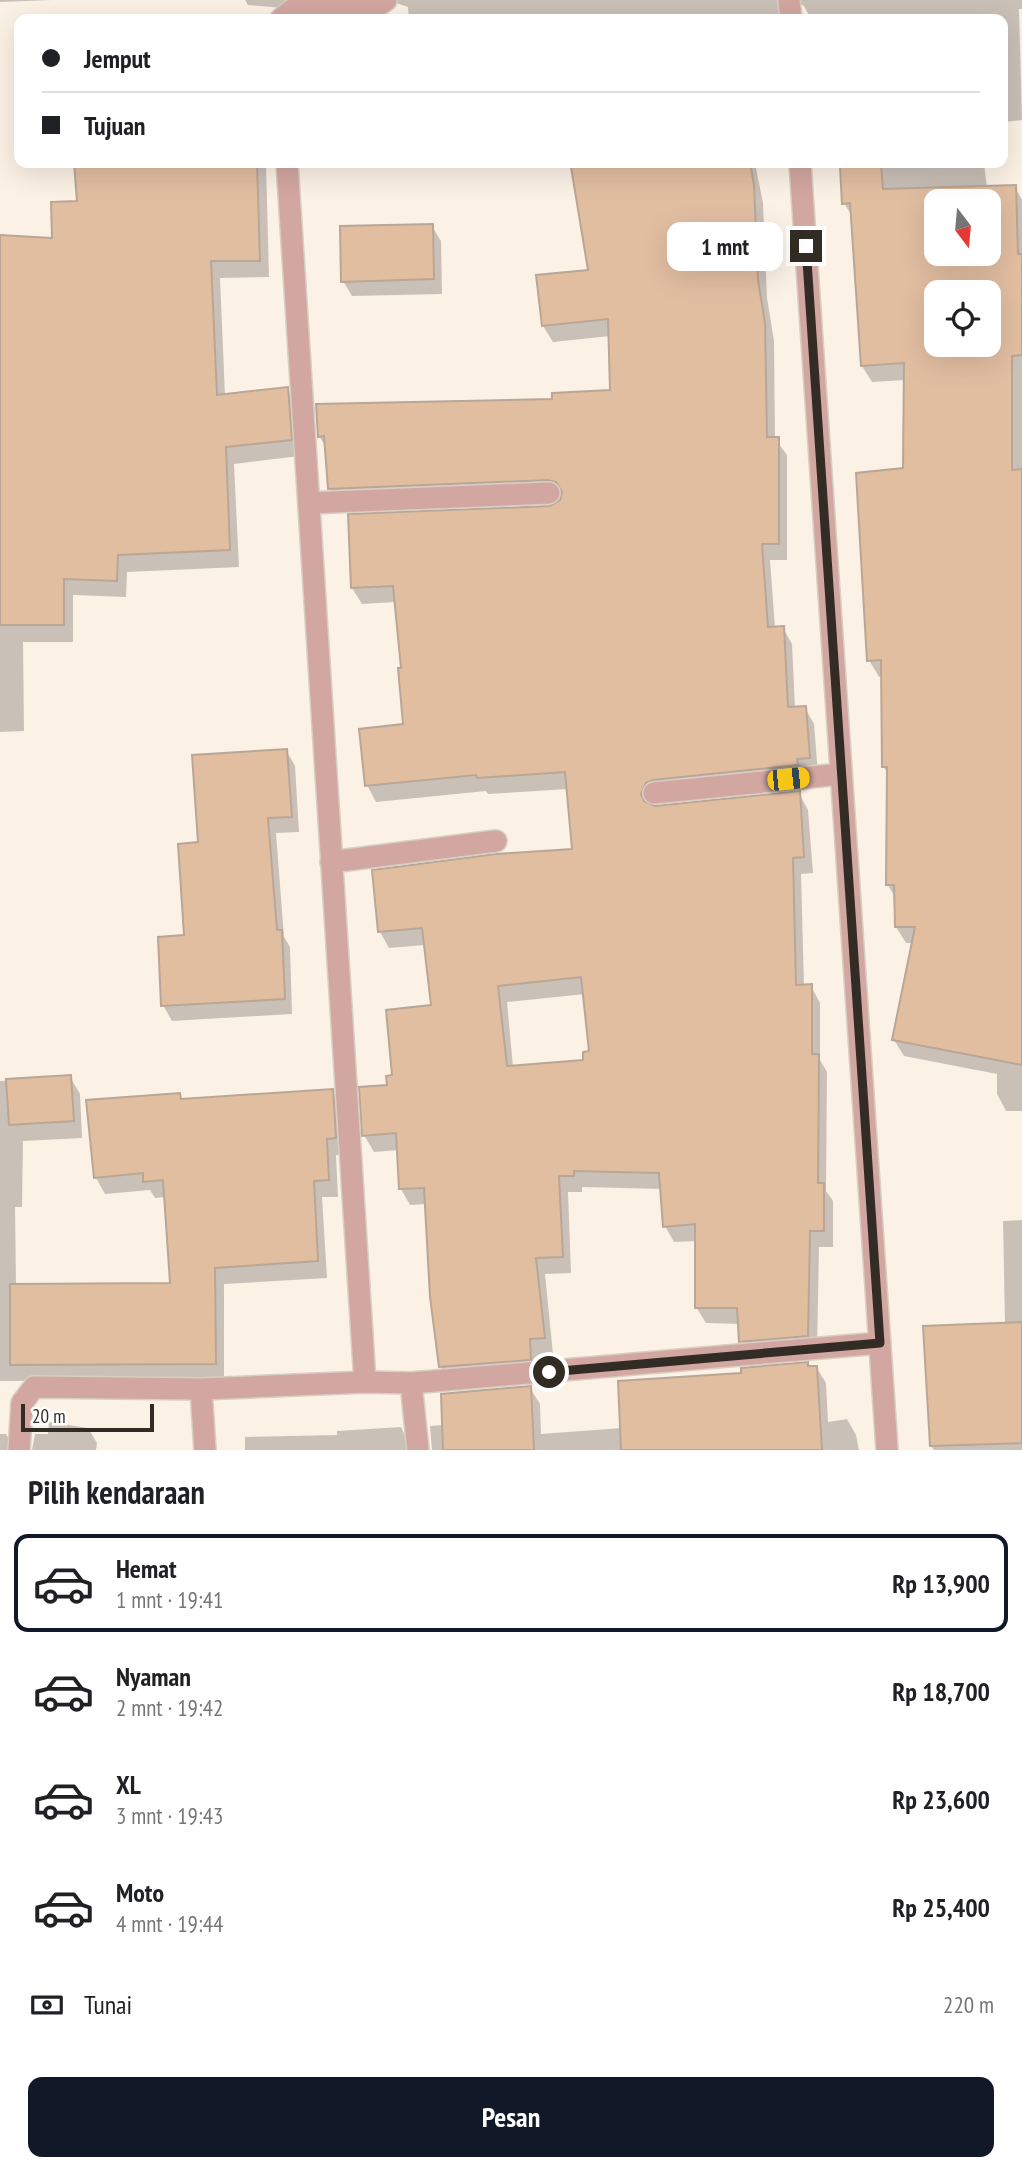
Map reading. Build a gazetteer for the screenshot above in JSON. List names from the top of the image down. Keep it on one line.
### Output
{"scale_bar":"20 m","north":"bottom","page":{"banner":["Jemput","Tujuan"],"bubble":"1 mnt","scale":"20 m","heading":"Pilih kendaraan","list":[{"name":"Hemat","note":"1 mnt · 19:41","value":"Rp 13,900"},{"name":"Nyaman","note":"2 mnt · 19:42","value":"Rp 18,700"},{"name":"XL","note":"3 mnt · 19:43","value":"Rp 23,600"},{"name":"Moto","note":"4 mnt · 19:44","value":"Rp 25,400"}],"pay":["Tunai","220 m"],"buttons":"Pesan"}}
